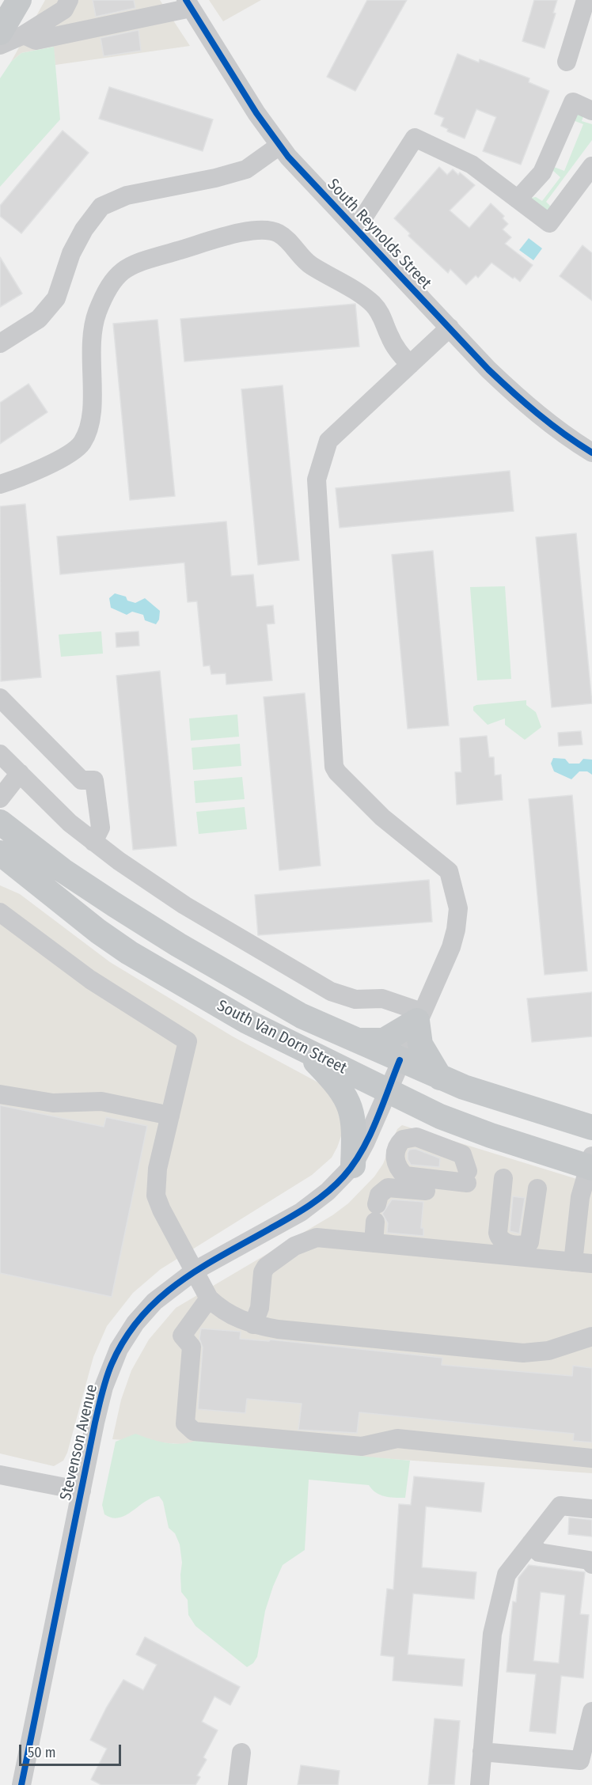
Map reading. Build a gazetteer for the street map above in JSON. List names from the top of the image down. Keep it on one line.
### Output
{"streets":{"main road":["South Van Dorn Street"],"street":["South Reynolds Street","Stevenson Avenue"]},"crossings":[["South Reynolds Street","Stevenson Avenue"],["South Van Dorn Street","Stevenson Avenue"]],"scale_bar":"50 m"}
